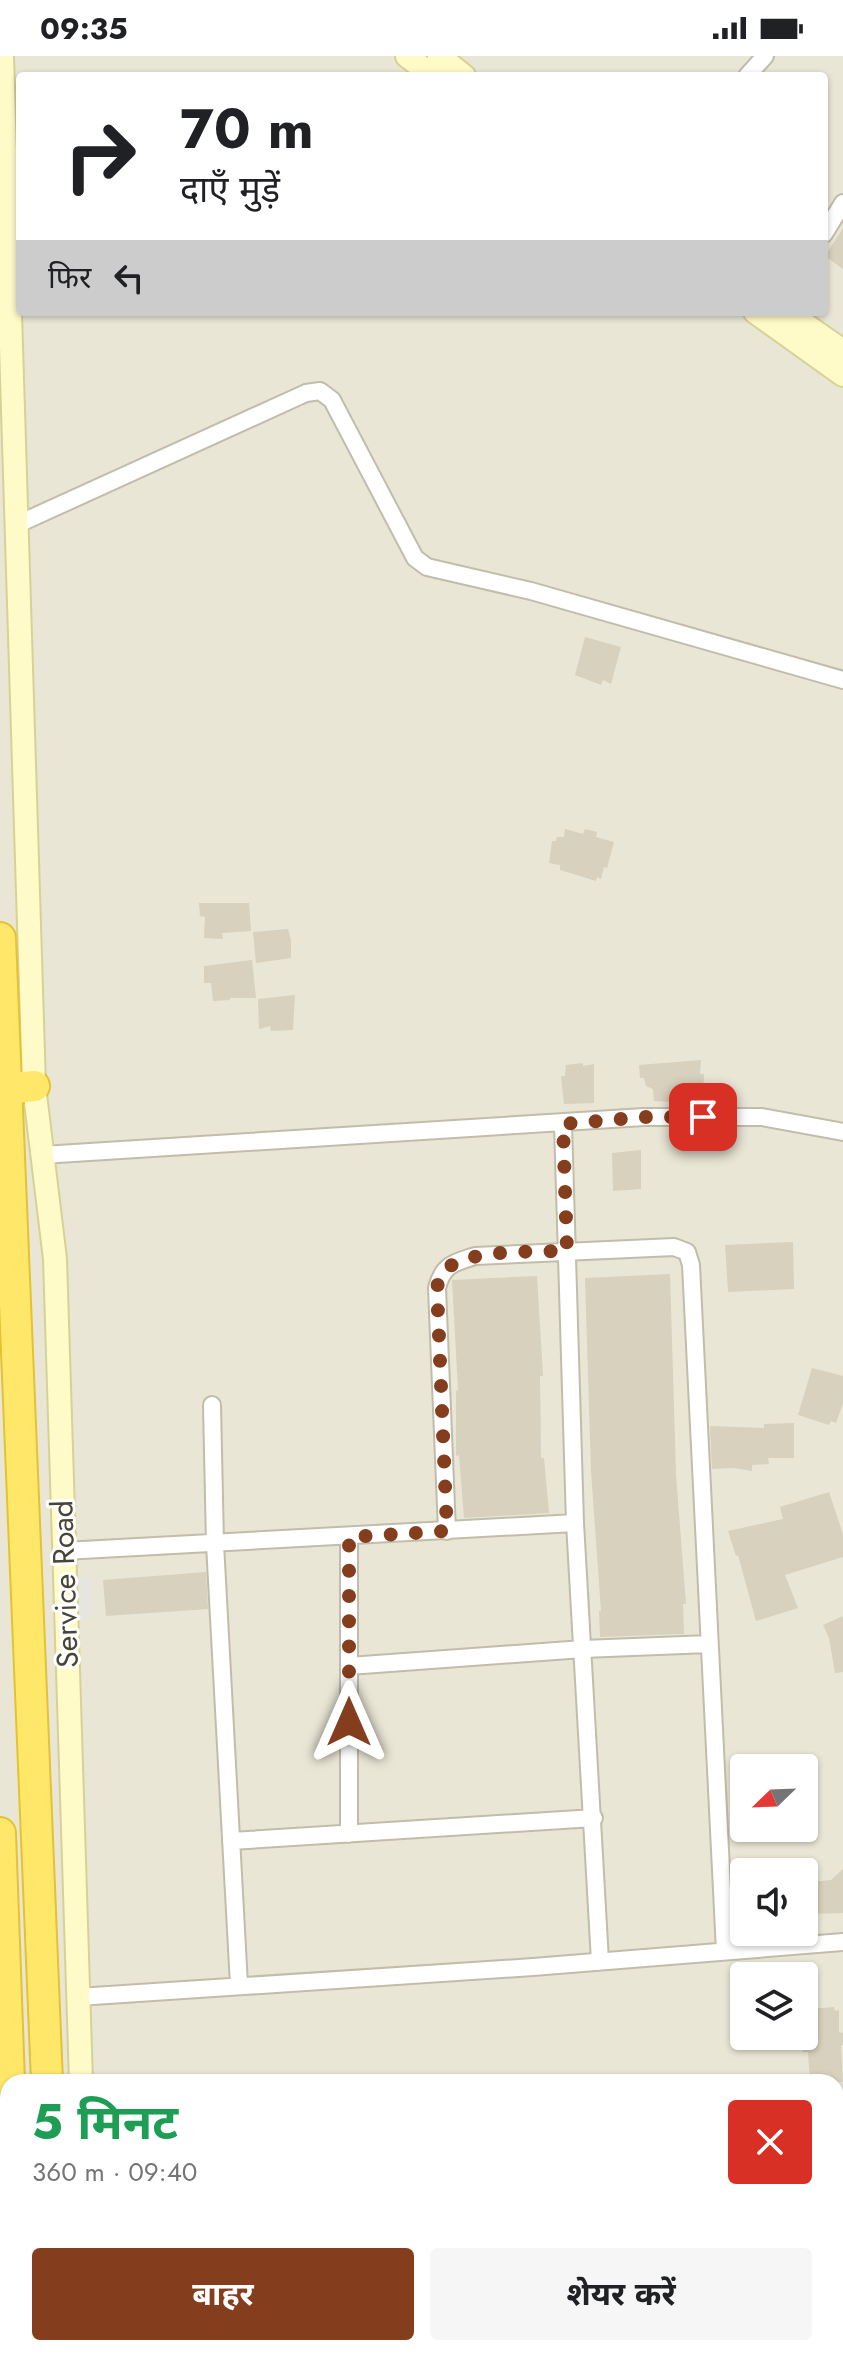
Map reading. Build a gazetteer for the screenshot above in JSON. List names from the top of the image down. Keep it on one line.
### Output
{"streets":{"street":["Service Road"]},"north":"bottom left","page":{"status":"09:35","turn":["70 m","दाएँ मुड़ें"],"then":"फिर","heading":["5 मिनट","360 m · 09:40"],"buttons":["बाहर","शेयर करें"]}}
